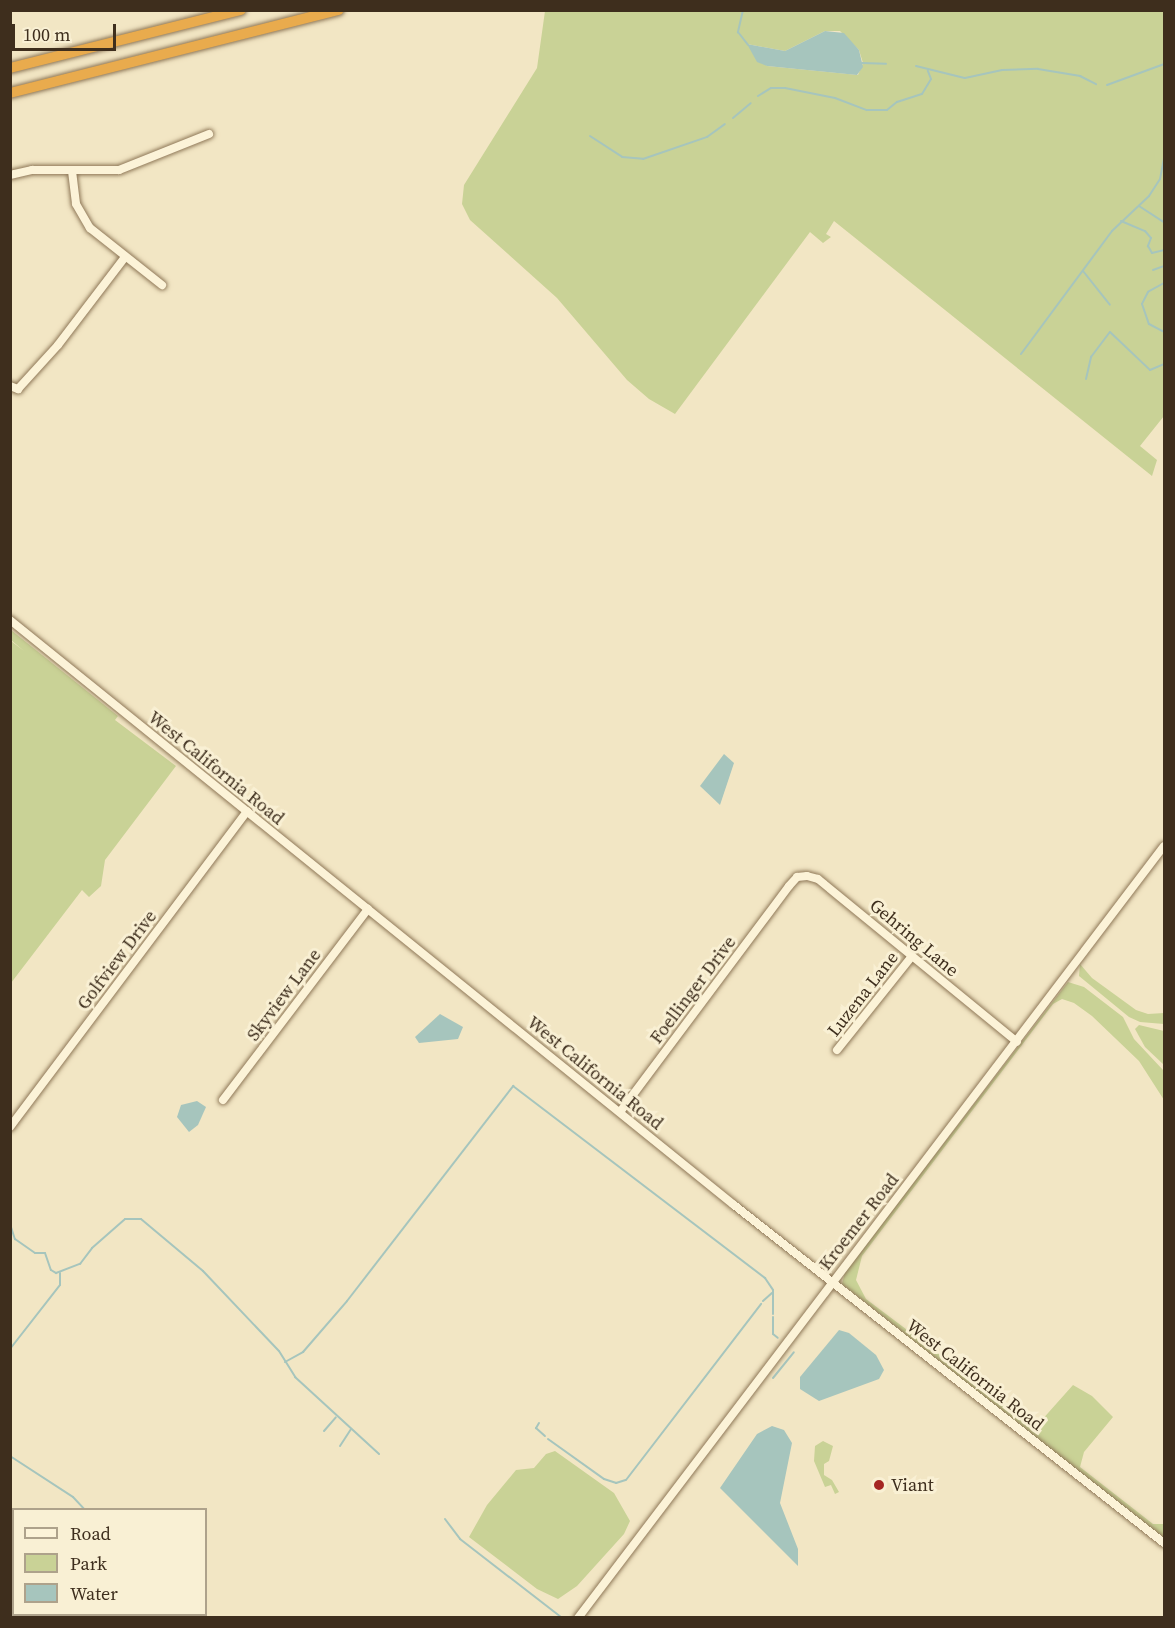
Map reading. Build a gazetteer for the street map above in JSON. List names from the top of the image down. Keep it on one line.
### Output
{"streets":{"street":["West California Road","Gehring Lane","Golfview Drive","Foellinger Drive","Luzena Lane","Skyview Lane","Kroemer Road"]},"crossings":[["West California Road","Golfview Drive"],["West California Road","Foellinger Drive"],["West California Road","Skyview Lane"],["West California Road","Kroemer Road"],["Gehring Lane","Foellinger Drive"],["Gehring Lane","Luzena Lane"],["Gehring Lane","Kroemer Road"]],"places":["Viant"],"legend":["Road","Park","Water"],"scale_bar":"100 m"}
